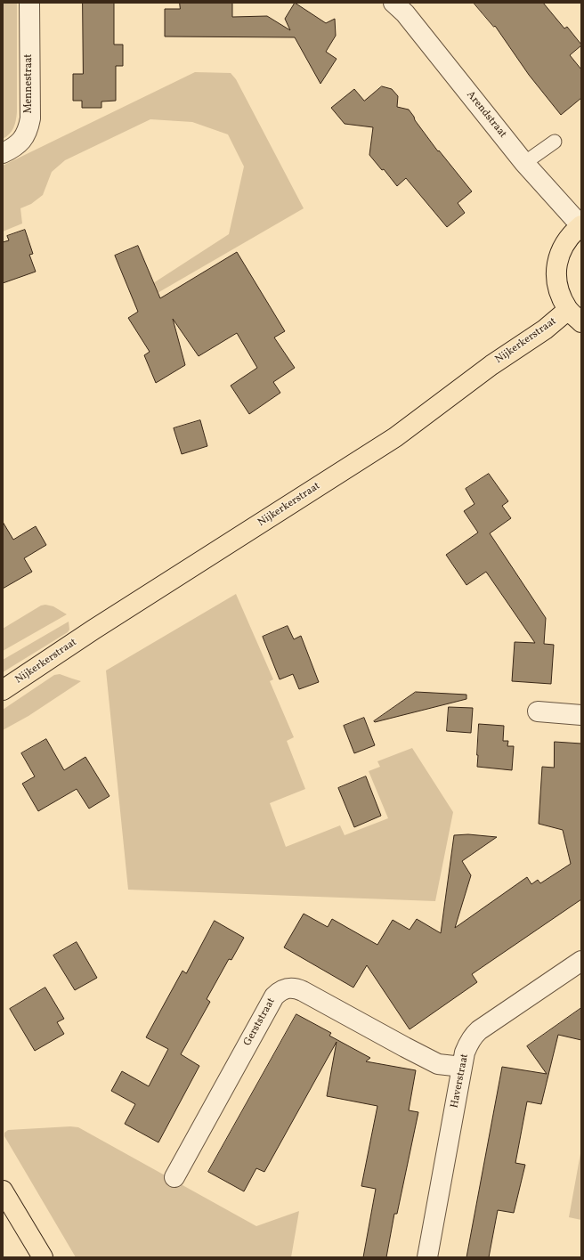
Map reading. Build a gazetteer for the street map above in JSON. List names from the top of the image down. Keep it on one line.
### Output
{"streets":{"main road":["Nijkerkerstraat"],"street":["Mennestraat","Arendstraat","Gerststraat","Haverstraat"]},"crossings":[["Gerststraat","Haverstraat"]]}
